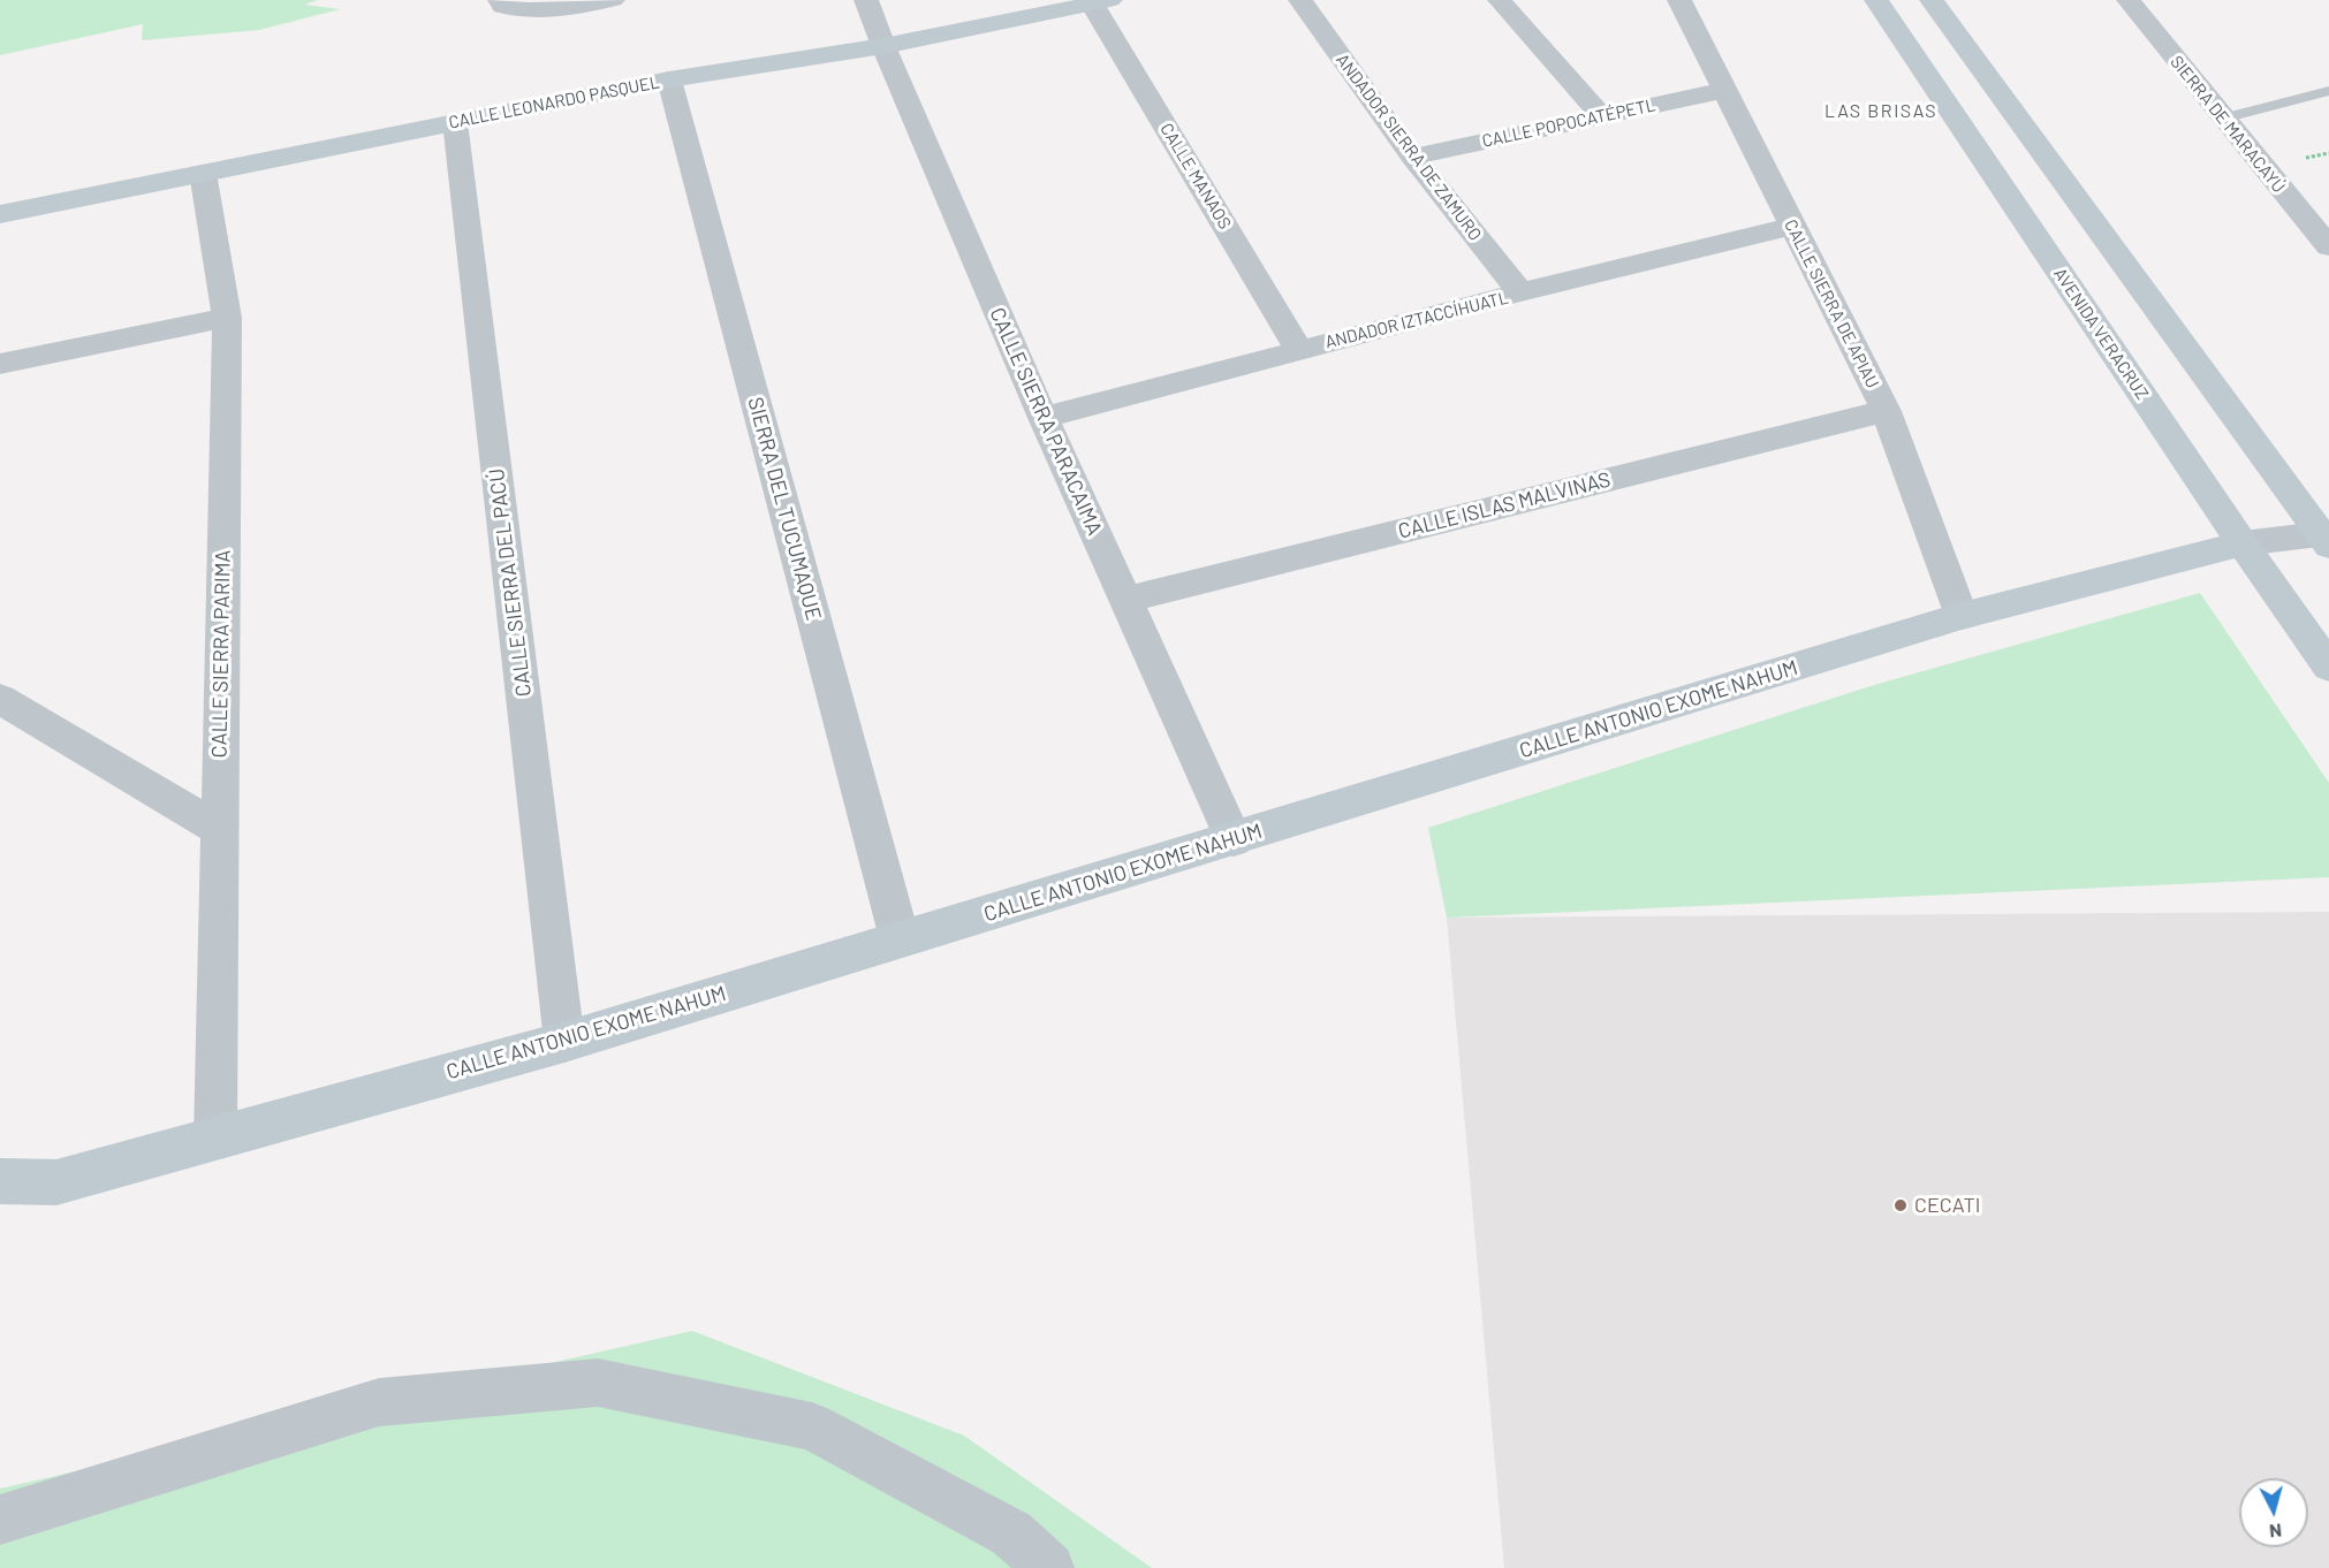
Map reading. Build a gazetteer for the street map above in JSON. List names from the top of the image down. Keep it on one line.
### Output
{"streets":{"street":["CALLE LEONARDO PASQUEL","CALLE POPOCATÉPETL","SIERRA DE MARACAYÚ","ANDADOR SIERRA DE ZAMURO","CALLE MANAOS","CALLE SIERRA DE APIAU","ANDADOR IZTACCÍHUATL","AVENIDA VERACRUZ","CALLE SIERRA PARACAIMA","CALLE ISLAS MALVINAS","SIERRA DEL TUCUMAQUE","CALLE SIERRA DEL PACÚ","CALLE SIERRA PARIMA","CALLE ANTONIO EXOME NAHUM"]},"crossings":[["CALLE LEONARDO PASQUEL","CALLE MANAOS"],["CALLE LEONARDO PASQUEL","CALLE SIERRA PARACAIMA"],["CALLE LEONARDO PASQUEL","SIERRA DEL TUCUMAQUE"],["CALLE LEONARDO PASQUEL","CALLE SIERRA DEL PACÚ"],["CALLE LEONARDO PASQUEL","CALLE SIERRA PARIMA"],["CALLE POPOCATÉPETL","ANDADOR SIERRA DE ZAMURO"],["CALLE POPOCATÉPETL","CALLE SIERRA DE APIAU"],["ANDADOR SIERRA DE ZAMURO","ANDADOR IZTACCÍHUATL"],["CALLE MANAOS","ANDADOR IZTACCÍHUATL"],["CALLE SIERRA DE APIAU","ANDADOR IZTACCÍHUATL"],["CALLE SIERRA DE APIAU","CALLE ISLAS MALVINAS"],["CALLE SIERRA DE APIAU","CALLE ANTONIO EXOME NAHUM"],["ANDADOR IZTACCÍHUATL","CALLE SIERRA PARACAIMA"],["AVENIDA VERACRUZ","CALLE ANTONIO EXOME NAHUM"],["CALLE SIERRA PARACAIMA","CALLE ISLAS MALVINAS"],["CALLE SIERRA PARACAIMA","CALLE ANTONIO EXOME NAHUM"],["SIERRA DEL TUCUMAQUE","CALLE ANTONIO EXOME NAHUM"],["CALLE SIERRA DEL PACÚ","CALLE ANTONIO EXOME NAHUM"],["CALLE SIERRA PARIMA","CALLE ANTONIO EXOME NAHUM"]],"districts":["LAS BRISAS"],"places":["CECATI"],"north":"bottom"}
